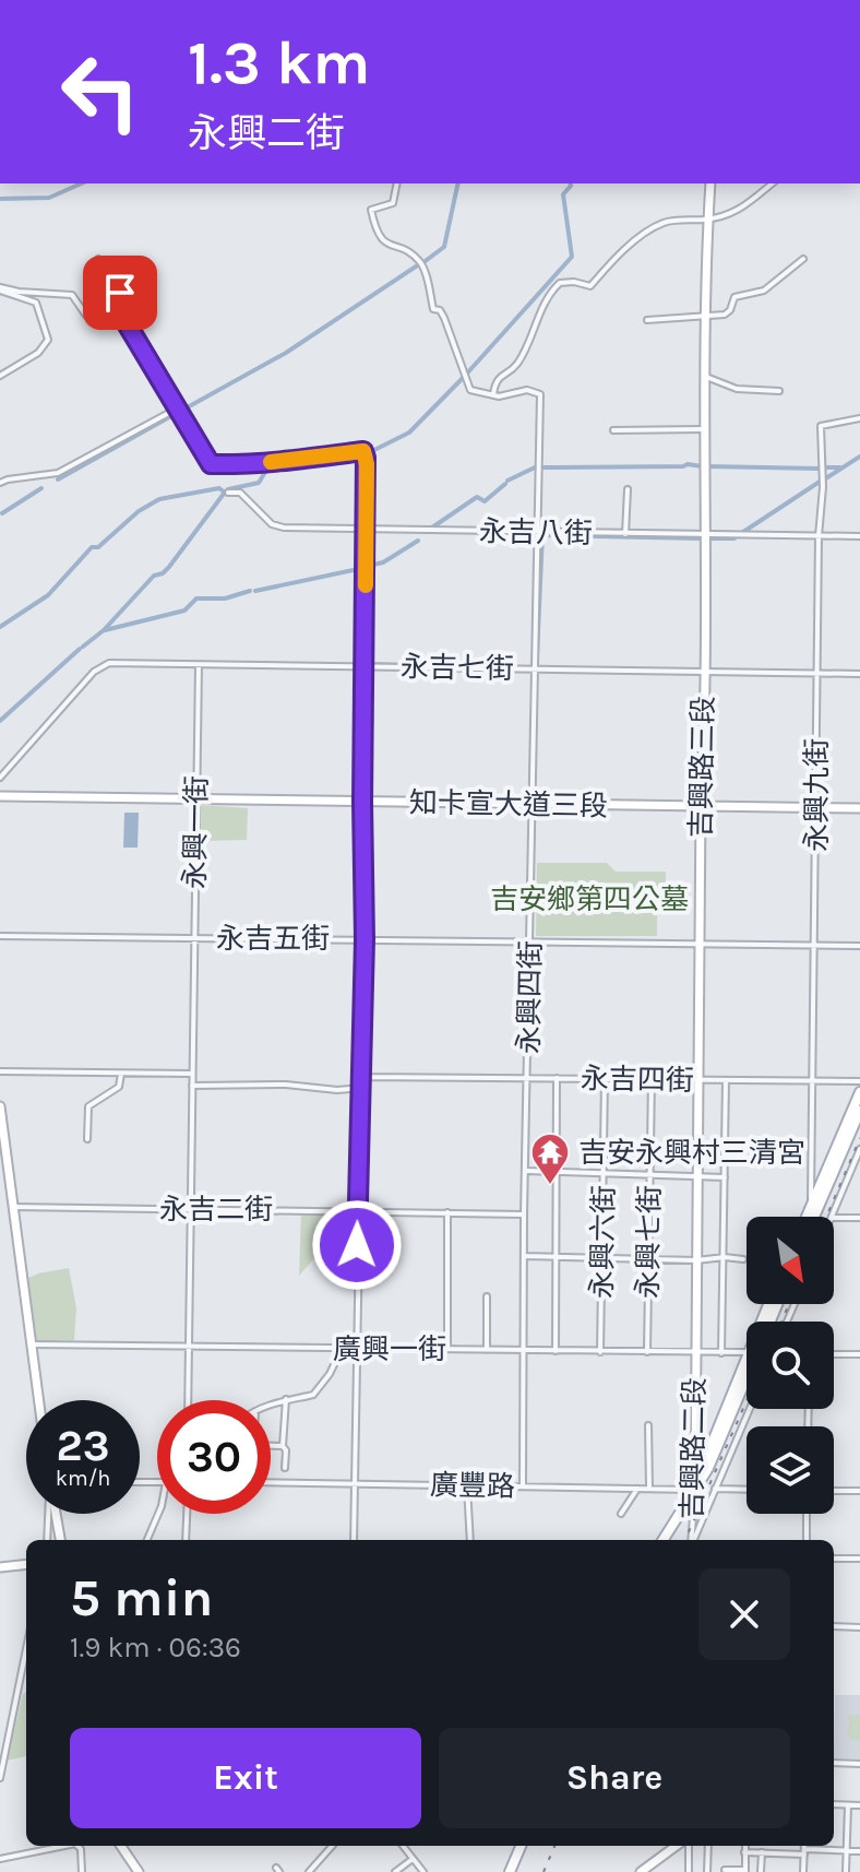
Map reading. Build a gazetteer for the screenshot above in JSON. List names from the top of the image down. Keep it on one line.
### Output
{"streets":{"street":["永吉八街","永吉七街","吉興路三段","永興九街","知卡宣大道三段","永興一街","永吉五街","永興四街","永吉四街","永吉二街","永興六街","永興七街","廣興一街","吉興路二段","廣豐路"]},"crossings":[["永吉八街","吉興路三段"],["永吉八街","永興九街"],["永吉八街","永興四街"],["永吉七街","吉興路三段"],["永吉七街","永興九街"],["永吉七街","永興一街"],["永吉七街","永興四街"],["吉興路三段","知卡宣大道三段"],["吉興路三段","永吉五街"],["吉興路三段","永吉四街"],["吉興路三段","廣興一街"],["吉興路三段","吉興路二段"],["永興九街","知卡宣大道三段"],["永興九街","永吉五街"],["永興九街","永吉四街"],["知卡宣大道三段","永興一街"],["知卡宣大道三段","永興四街"],["永興一街","永吉五街"],["永興一街","永吉二街"],["永興一街","廣興一街"],["永吉五街","永興四街"],["永興四街","永吉四街"],["永興四街","永吉二街"],["永興四街","廣興一街"],["永興四街","廣豐路"],["永吉四街","永興六街"],["永吉四街","永興七街"],["永興六街","廣興一街"],["永興七街","廣興一街"],["廣興一街","吉興路二段"],["吉興路二段","廣豐路"]],"parks":["吉安鄉第四公墓"],"places":{"temple":["吉安永興村三清宮"]},"north":"bottom right","page":{"turn":["1.3 km","永興二街"],"speed":"23 km/h","limit":"30","heading":["5 min","1.9 km · 06:36"],"buttons":["Exit","Share"]}}
